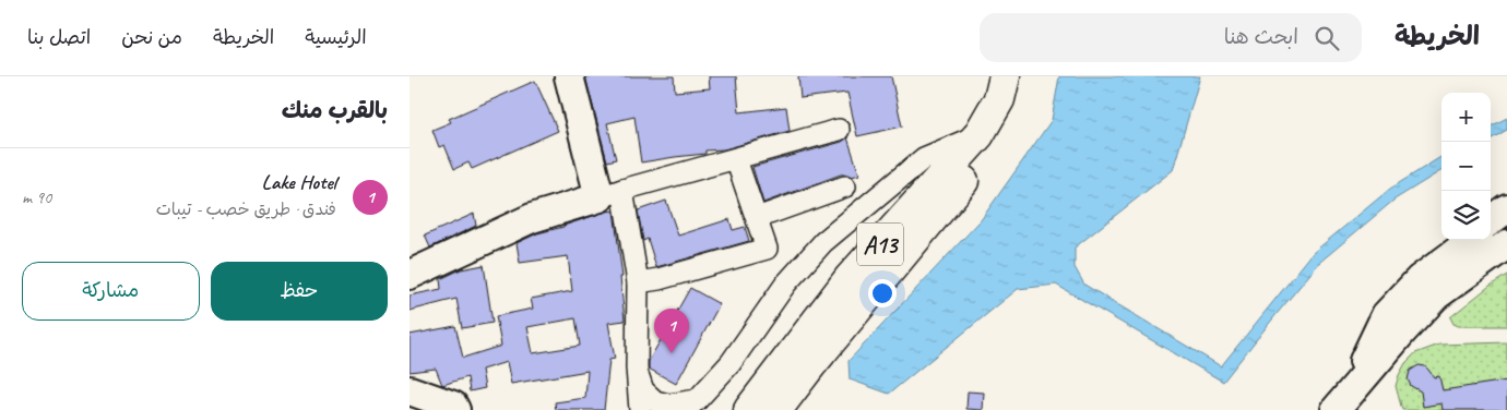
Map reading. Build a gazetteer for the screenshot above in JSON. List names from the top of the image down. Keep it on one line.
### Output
{"streets":{"highway":["A13"]},"page":{"header":"الخريطة","search":"ابحث هنا","nav":["الرئيسية","الخريطة","من نحن","اتصل بنا"],"heading":"بالقرب منك","map_buttons":["+","−"],"list":[{"mark":"1","name":"Lake Hotel","note":"فندق · طريق خصب - تيبات","value":"90 m"}],"buttons":["حفظ","مشاركة"],"pins":"1"}}
